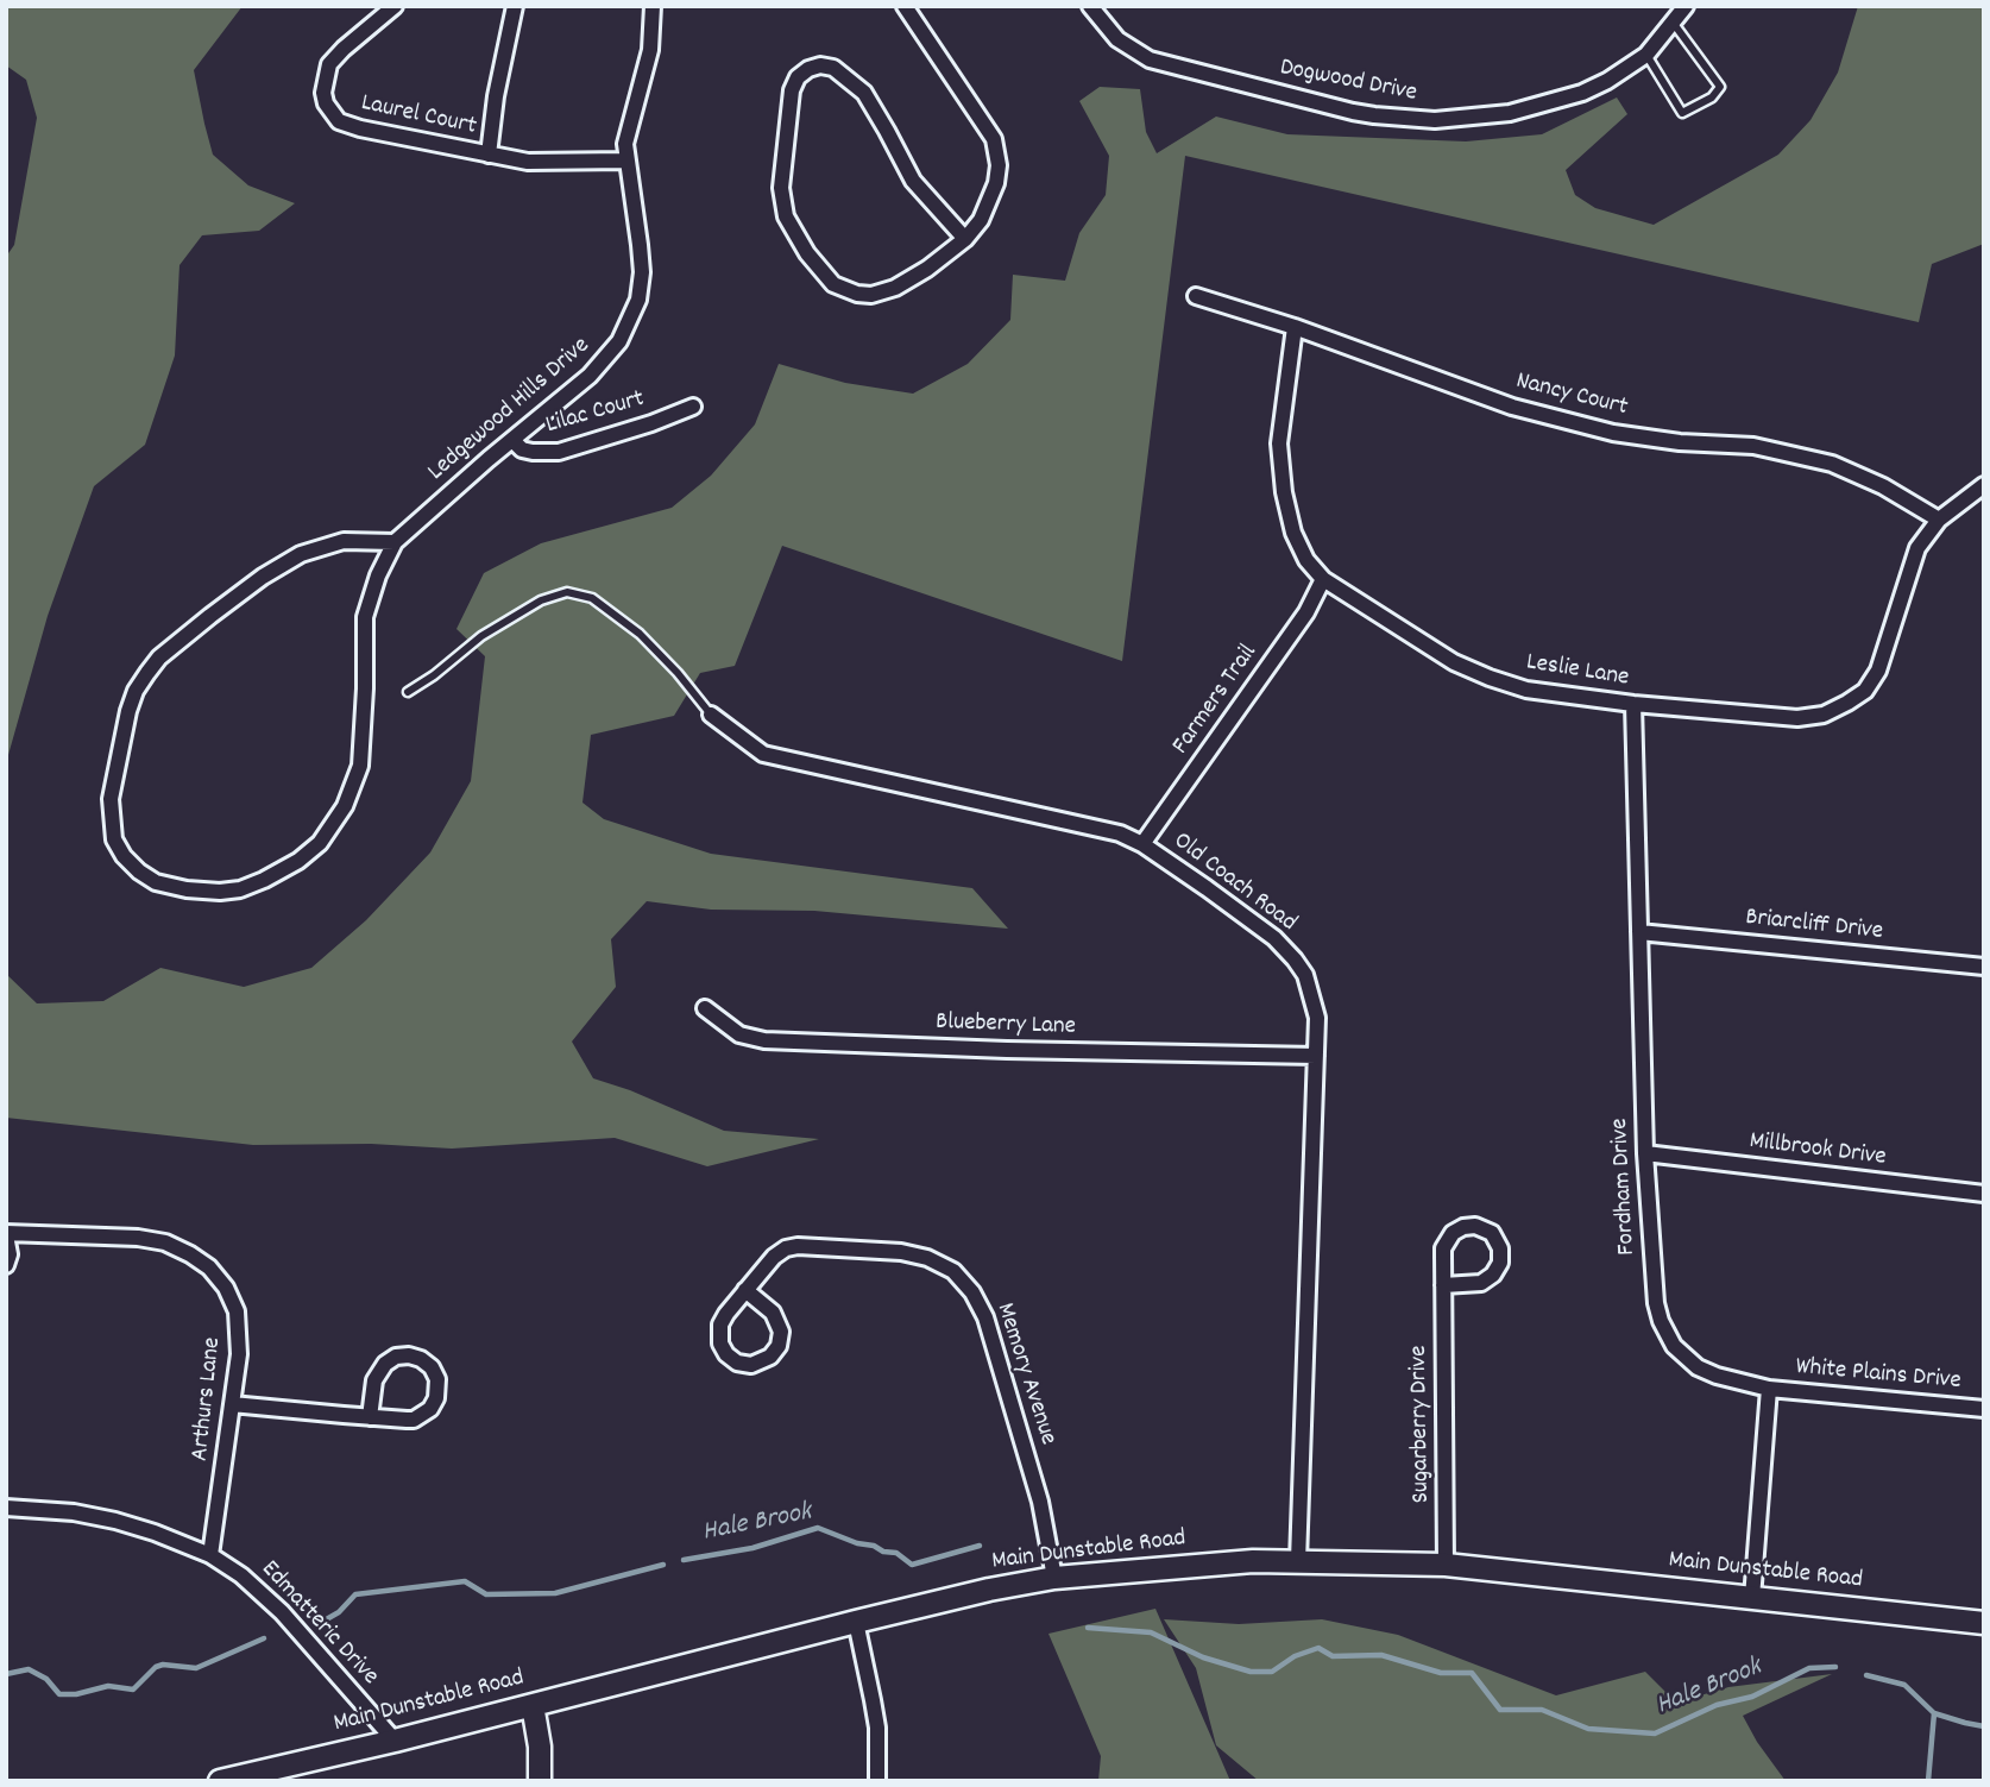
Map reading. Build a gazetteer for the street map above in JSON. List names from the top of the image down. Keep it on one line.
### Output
{"streets":{"main road":["Main Dunstable Road"],"street":["Dogwood Drive","Laurel Court","Nancy Court","Ledgewood Hills Drive","Lilac Court","Leslie Lane","Farmers Trail","Old Coach Road","Briarcliff Drive","Blueberry Lane","Millbrook Drive","Fordham Drive","Memory Avenue","White Plains Drive","Arthurs Lane","Sugarberry Drive","Edmatteric Drive"]},"crossings":[["Laurel Court","Ledgewood Hills Drive"],["Nancy Court","Leslie Lane"],["Ledgewood Hills Drive","Lilac Court"],["Leslie Lane","Farmers Trail"],["Leslie Lane","Fordham Drive"],["Farmers Trail","Old Coach Road"],["Old Coach Road","Blueberry Lane"],["Old Coach Road","Main Dunstable Road"],["Briarcliff Drive","Fordham Drive"],["Millbrook Drive","Fordham Drive"],["Fordham Drive","White Plains Drive"],["Memory Avenue","Main Dunstable Road"],["Arthurs Lane","Edmatteric Drive"],["Sugarberry Drive","Main Dunstable Road"],["Main Dunstable Road","Edmatteric Drive"]],"water":["Hale Brook"]}
